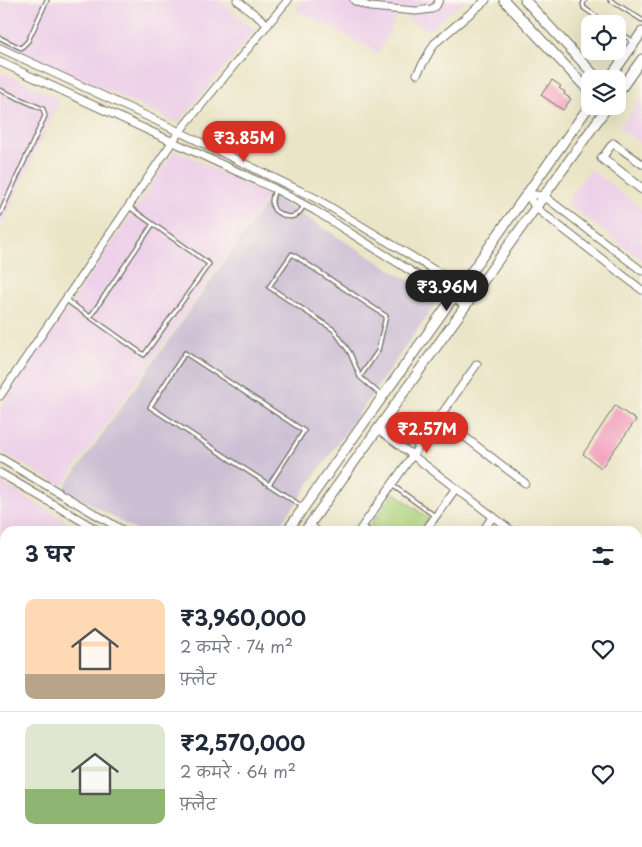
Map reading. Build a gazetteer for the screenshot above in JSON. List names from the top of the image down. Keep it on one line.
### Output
{"page":{"price":["₹3.85M","₹3.96M","₹2.57M"],"heading":"3 घर","list":[{"name":"₹3,960,000","note":"2 कमरे · 74 m² · फ़्लैट"},{"name":"₹2,570,000","note":"2 कमरे · 64 m² · फ़्लैट"}]}}
